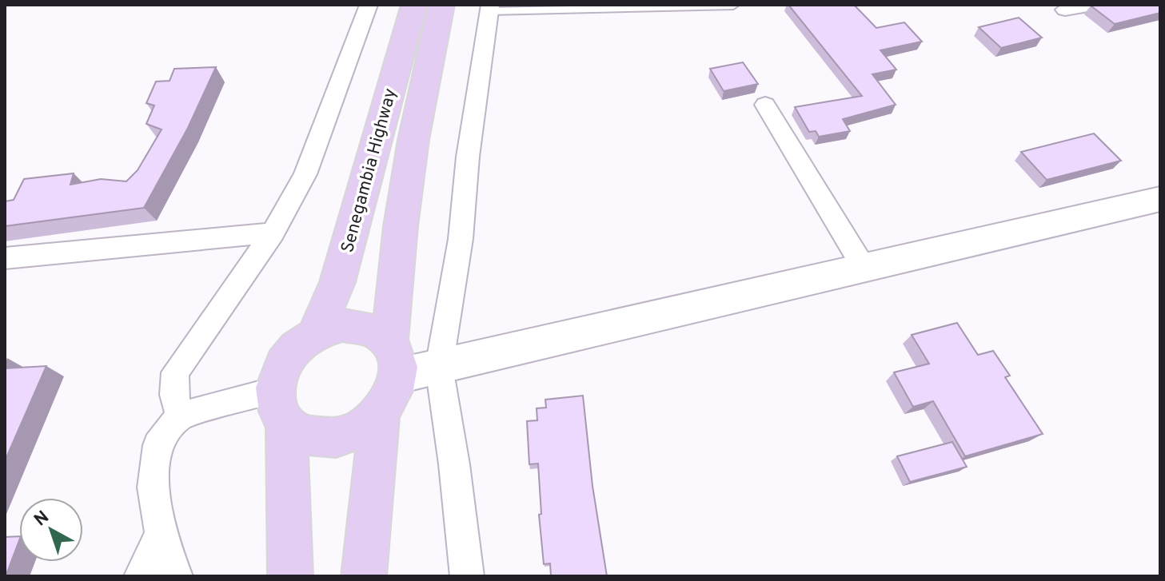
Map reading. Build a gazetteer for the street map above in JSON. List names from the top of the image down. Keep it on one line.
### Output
{"streets":{"main road":["Senegambia Highway"]},"north":"top left"}
